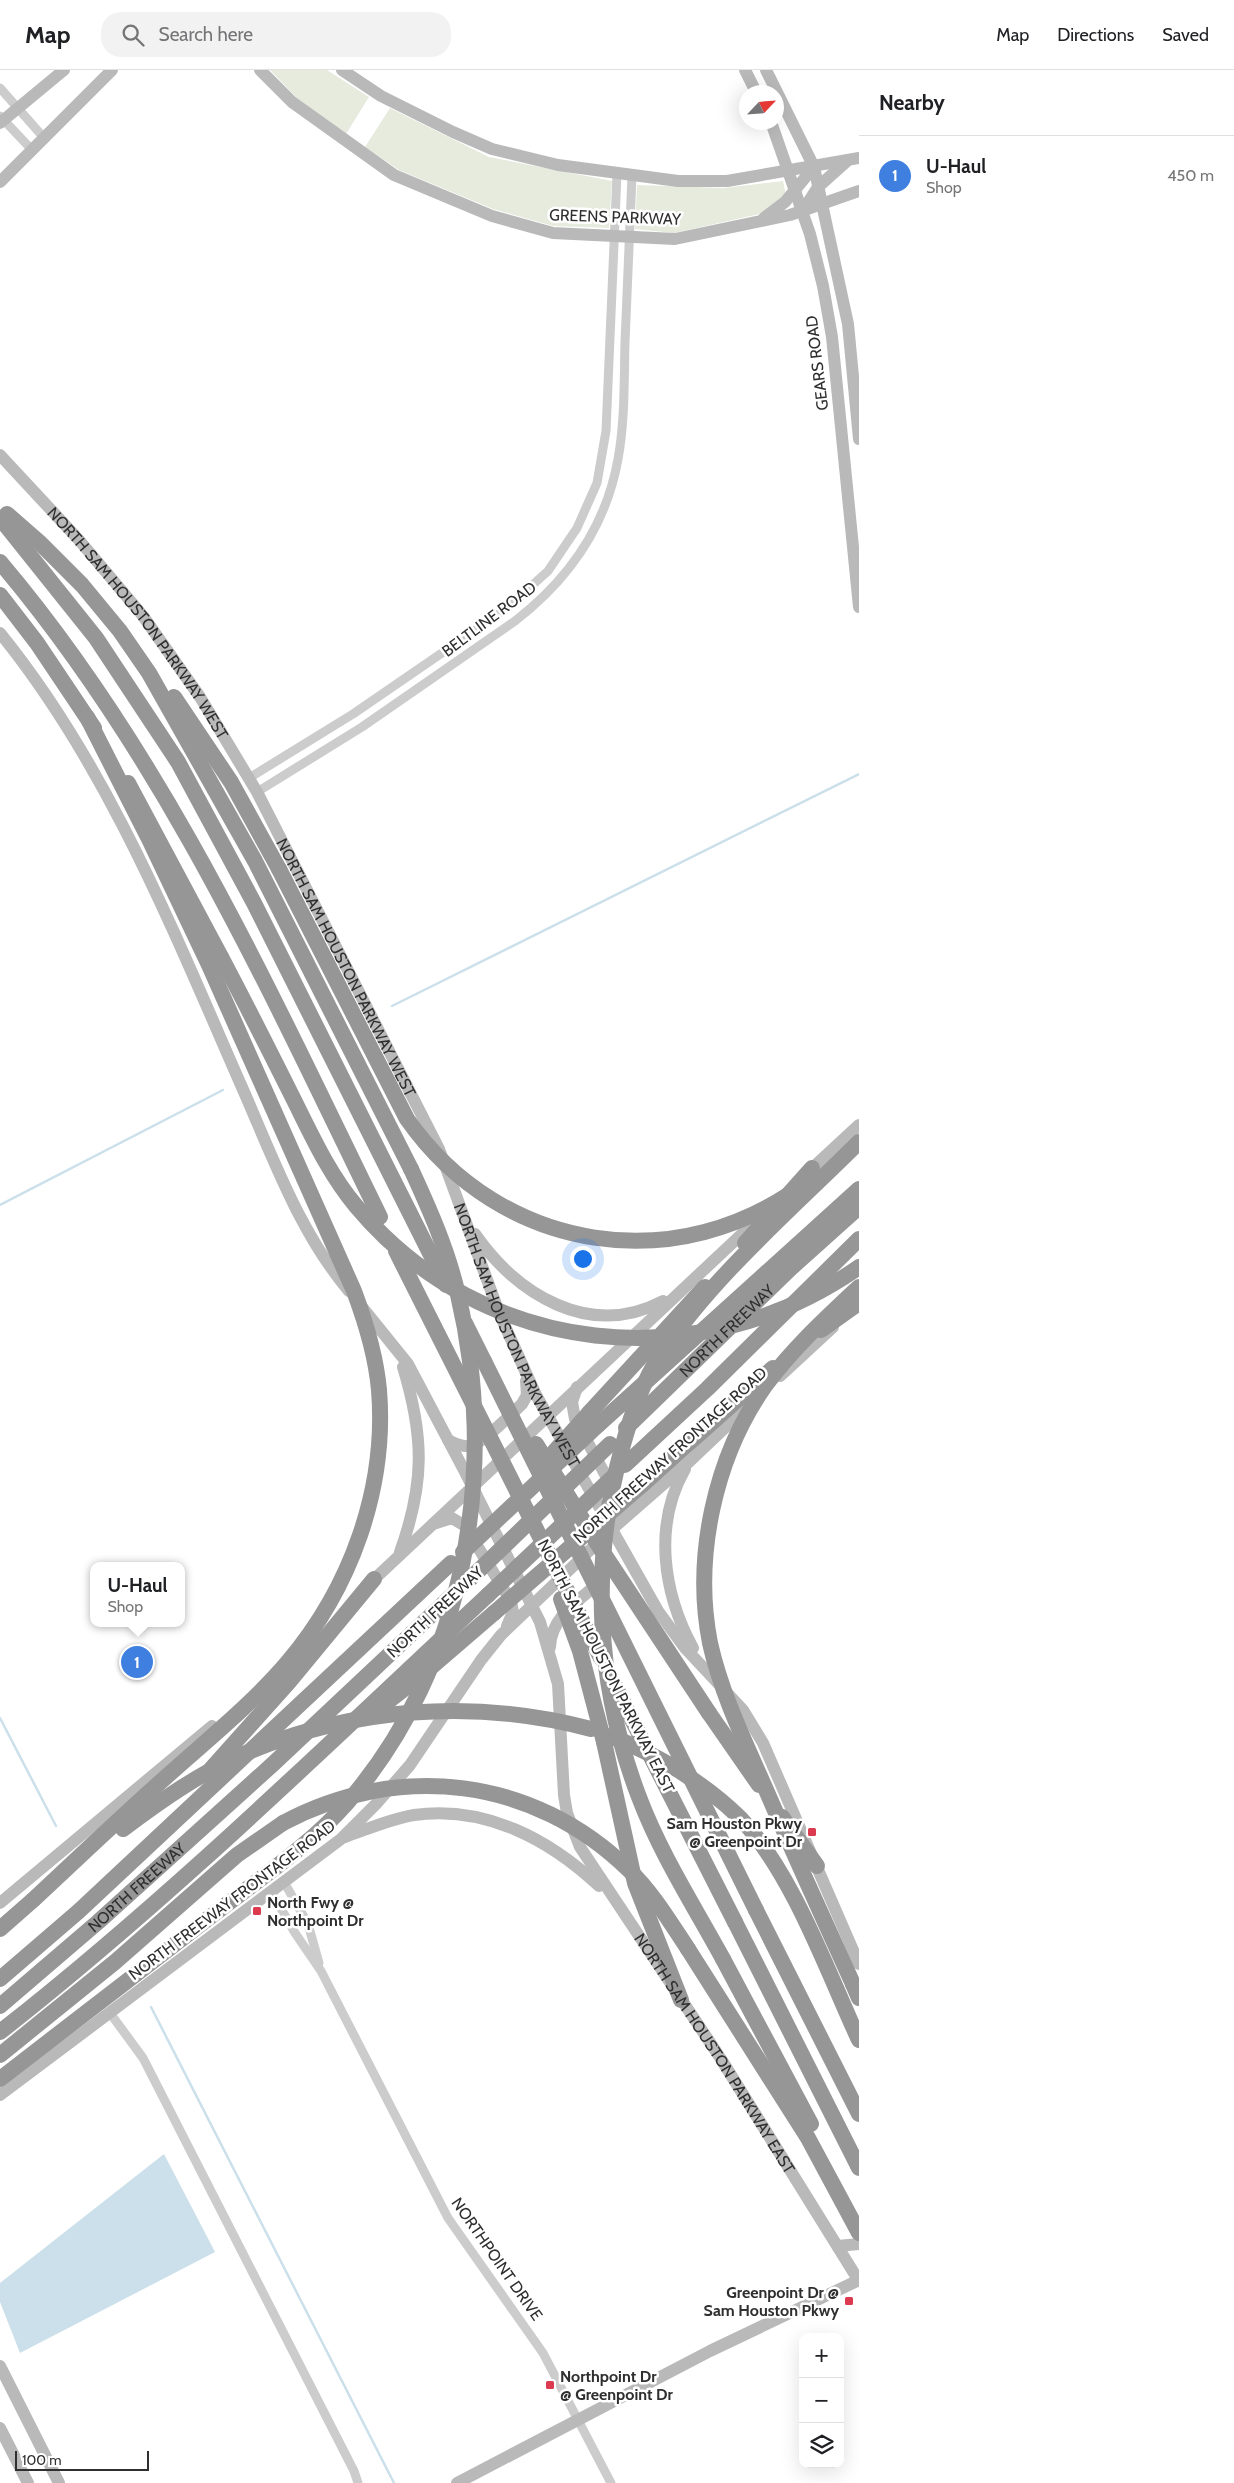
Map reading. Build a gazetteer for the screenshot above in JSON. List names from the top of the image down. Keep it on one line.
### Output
{"streets":{"highway":["NORTH FREEWAY","NORTH SAM HOUSTON PARKWAY EAST"],"main road":["GREENS PARKWAY","GEARS ROAD","NORTH SAM HOUSTON PARKWAY WEST","NORTH FREEWAY FRONTAGE ROAD"],"street":["BELTLINE ROAD","NORTHPOINT DRIVE"]},"crossings":[["GREENS PARKWAY","GEARS ROAD"],["GREENS PARKWAY","BELTLINE ROAD"],["BELTLINE ROAD","NORTH SAM HOUSTON PARKWAY WEST"],["NORTH SAM HOUSTON PARKWAY WEST","NORTH FREEWAY FRONTAGE ROAD"],["NORTH FREEWAY FRONTAGE ROAD","NORTH SAM HOUSTON PARKWAY EAST"],["NORTH FREEWAY FRONTAGE ROAD","NORTHPOINT DRIVE"]],"places":{"transit":["Sam Houston Pkwy @ Greenpoint Dr","North Fwy @ Northpoint Dr","Greenpoint Dr @ Sam Houston Pkwy","Northpoint Dr @ Greenpoint Dr"]},"scale_bar":"100 m","north":"top right","page":{"header":"Map","search":"Search here","nav":["Map","Directions","Saved"],"heading":"Nearby","list":[{"mark":"1","name":"U-Haul","note":"Shop","value":"450 m"}],"popup":["U-Haul","Shop"],"pins":"1","map_buttons":["+","−"],"scale":"100 m"}}
